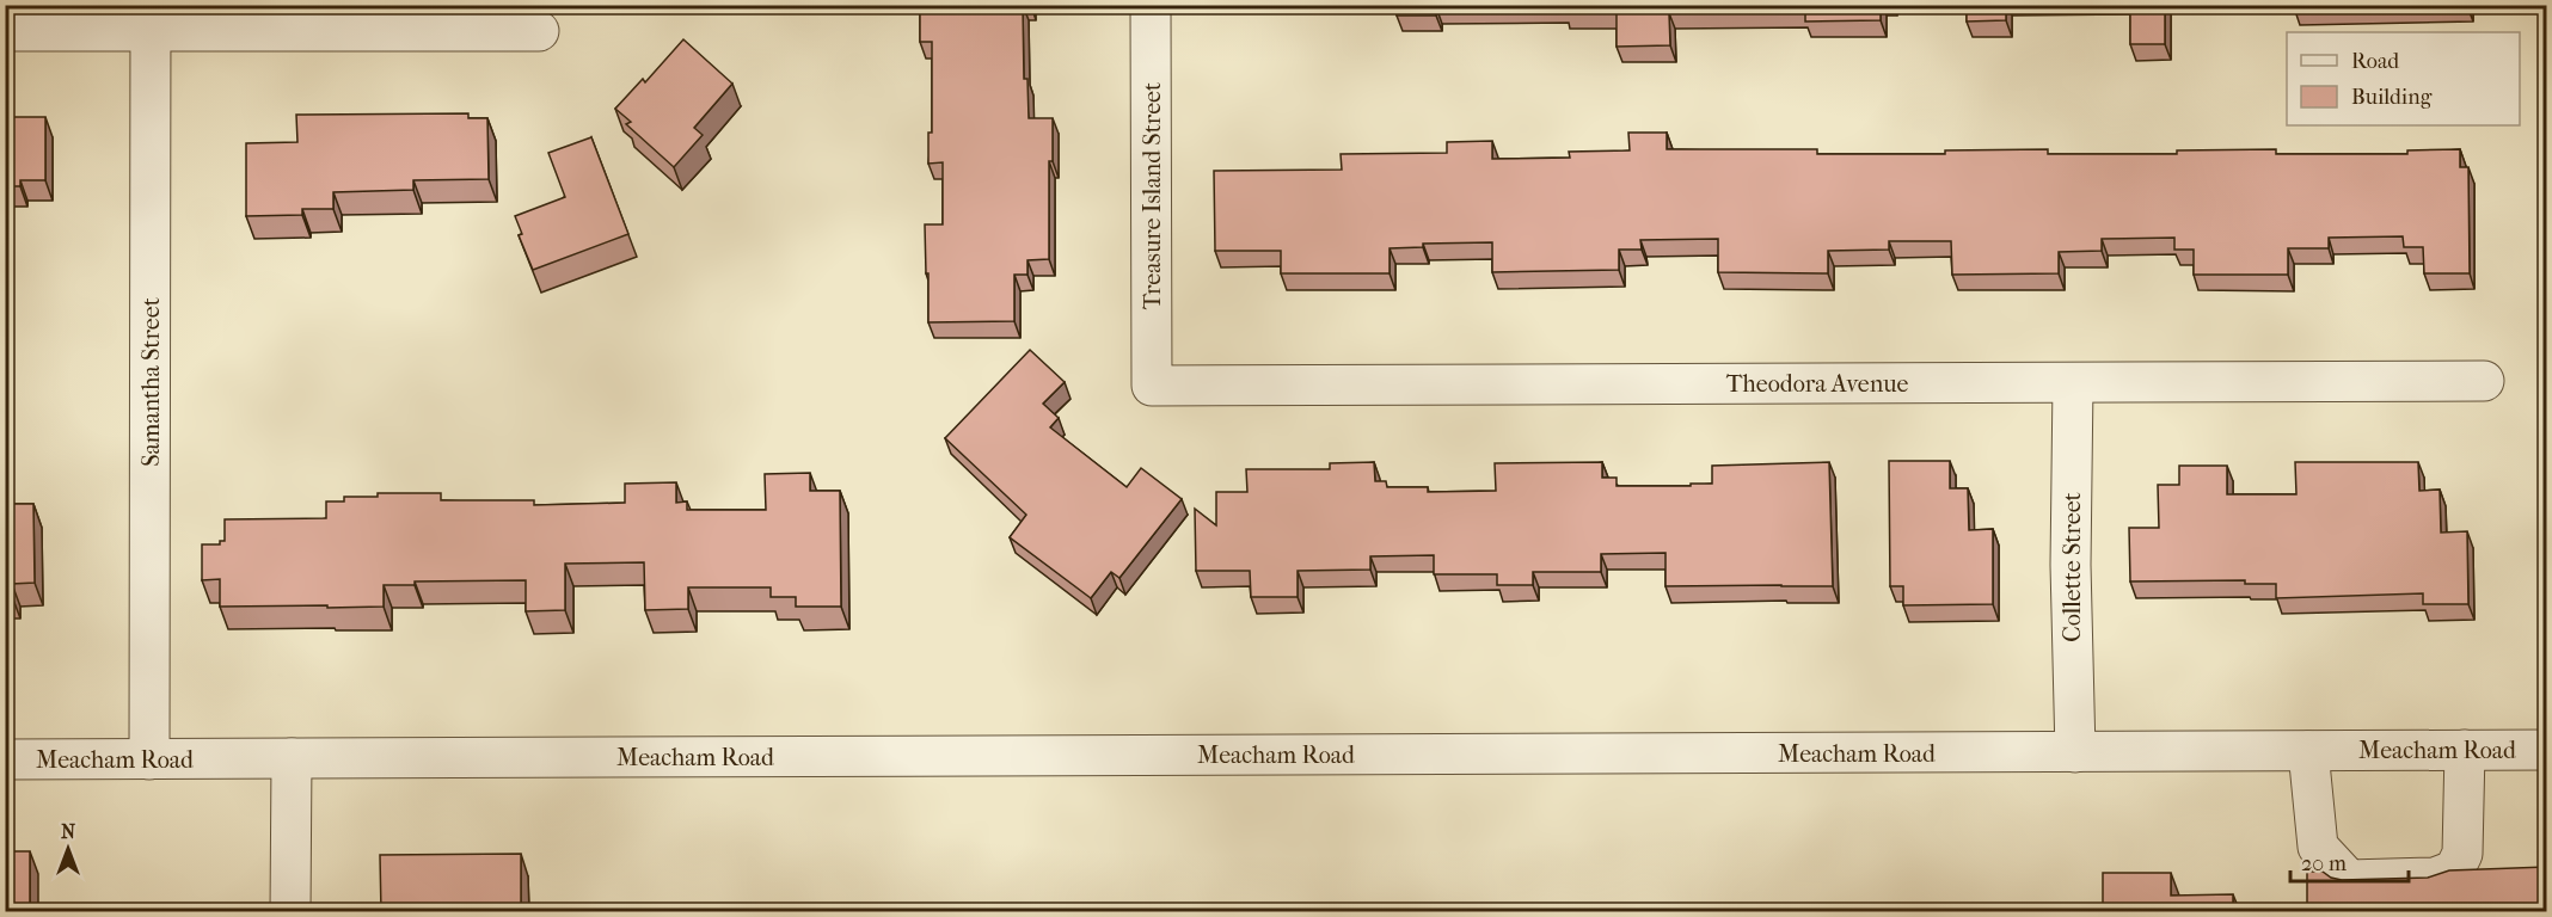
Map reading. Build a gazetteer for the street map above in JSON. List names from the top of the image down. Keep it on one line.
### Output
{"streets":{"street":["Treasure Island Street","Samantha Street","Theodora Avenue","Collette Street","Meacham Road"]},"crossings":[["Treasure Island Street","Theodora Avenue"],["Samantha Street","Meacham Road"],["Theodora Avenue","Collette Street"],["Collette Street","Meacham Road"]],"legend":["Road","Building"],"scale_bar":"20 m","north":"top"}
